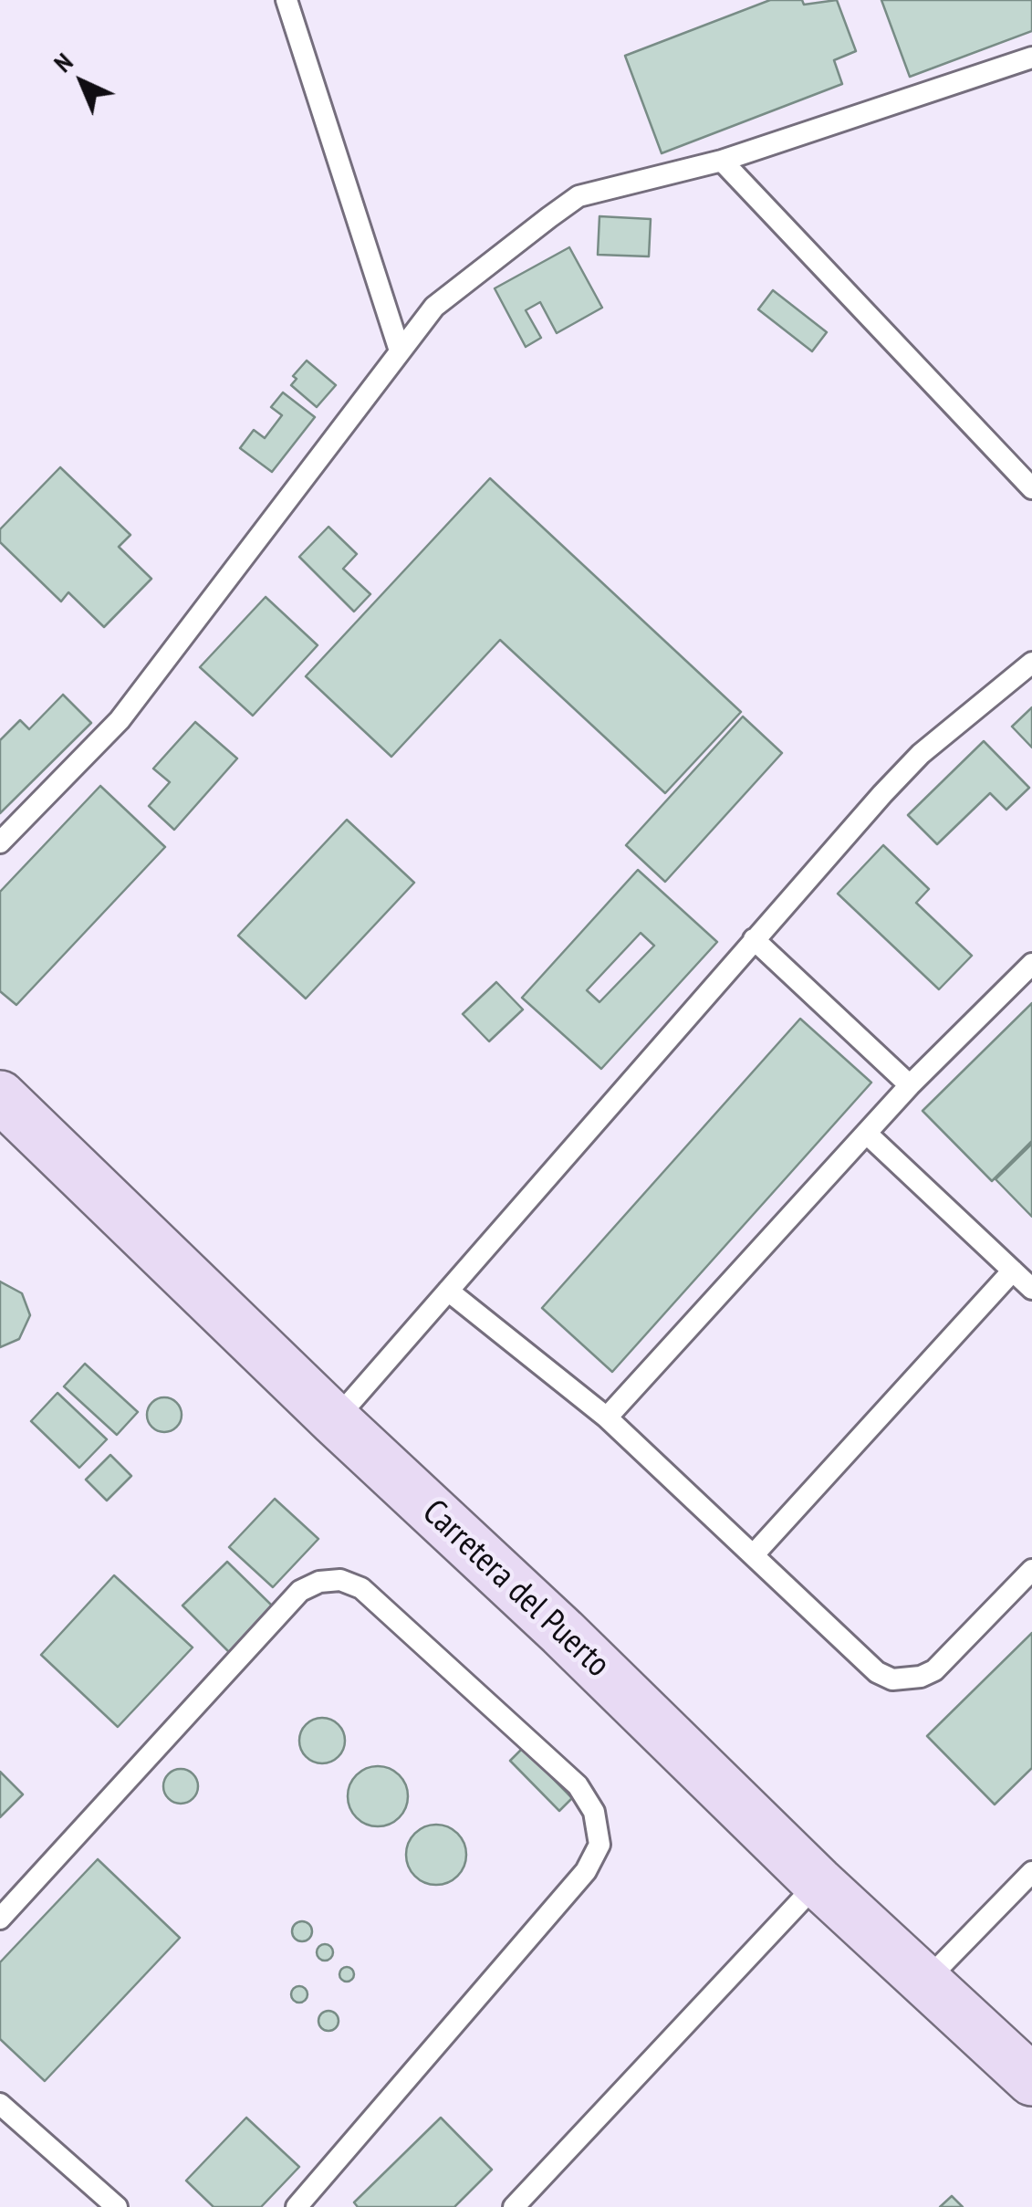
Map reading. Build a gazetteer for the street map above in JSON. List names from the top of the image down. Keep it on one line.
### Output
{"streets":{"main road":["Carretera del Puerto"]},"north":"top left"}
